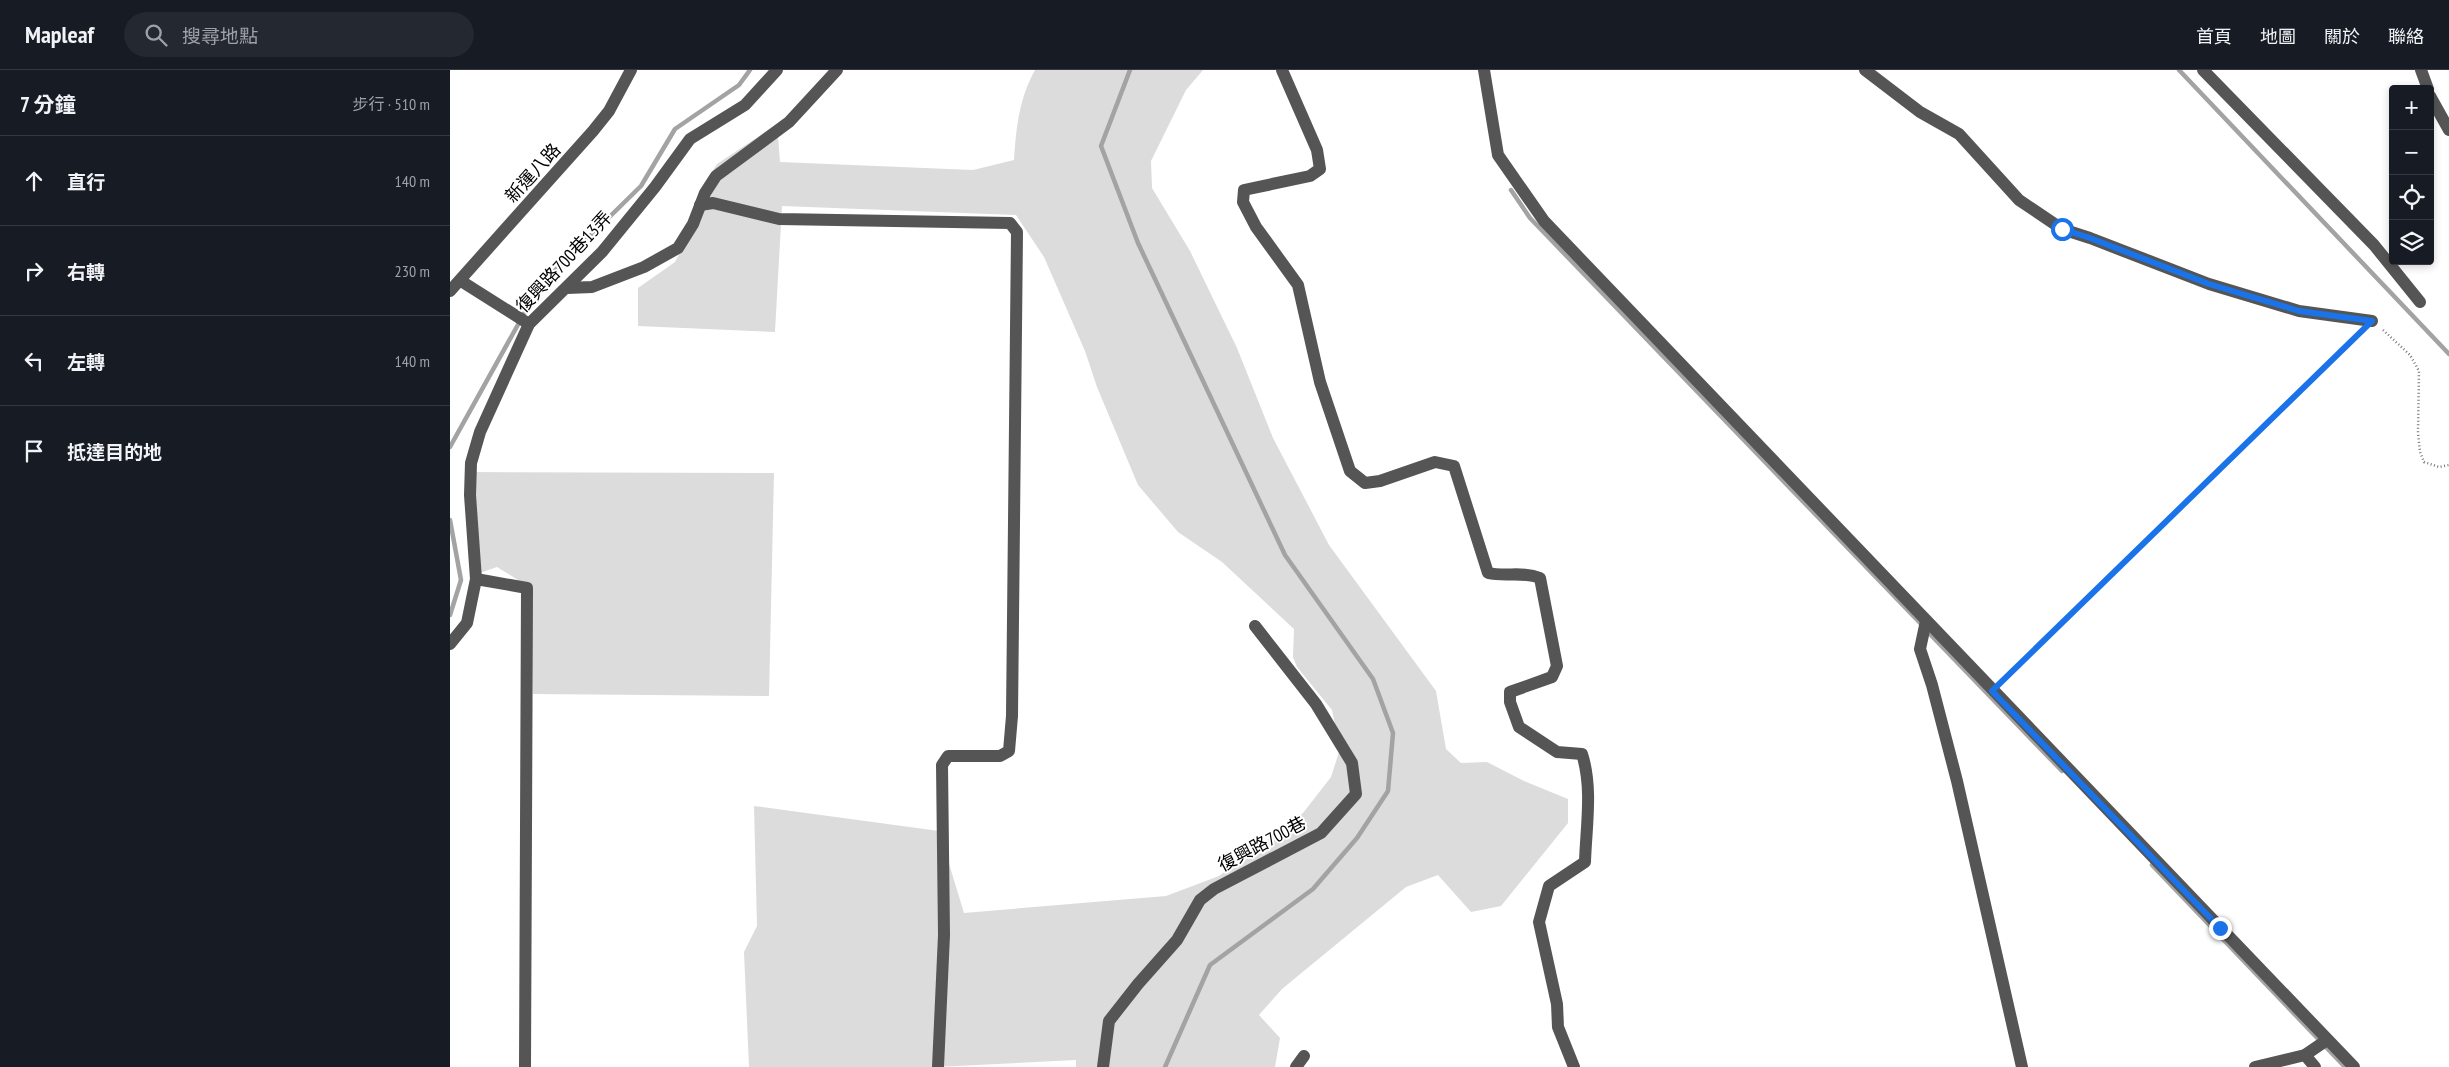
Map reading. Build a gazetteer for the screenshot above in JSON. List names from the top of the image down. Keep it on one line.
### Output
{"streets":{"street":["新運八路","復興路700巷13弄","復興路700巷"]},"page":{"header":"Mapleaf","search":"搜尋地點","nav":["首頁","地圖","關於","聯絡"],"heading":["7 分鐘","步行 · 510 m"],"map_buttons":["+","−"],"list":[["直行","140 m"],["右轉","230 m"],["左轉","140 m"],"抵達目的地"]}}
